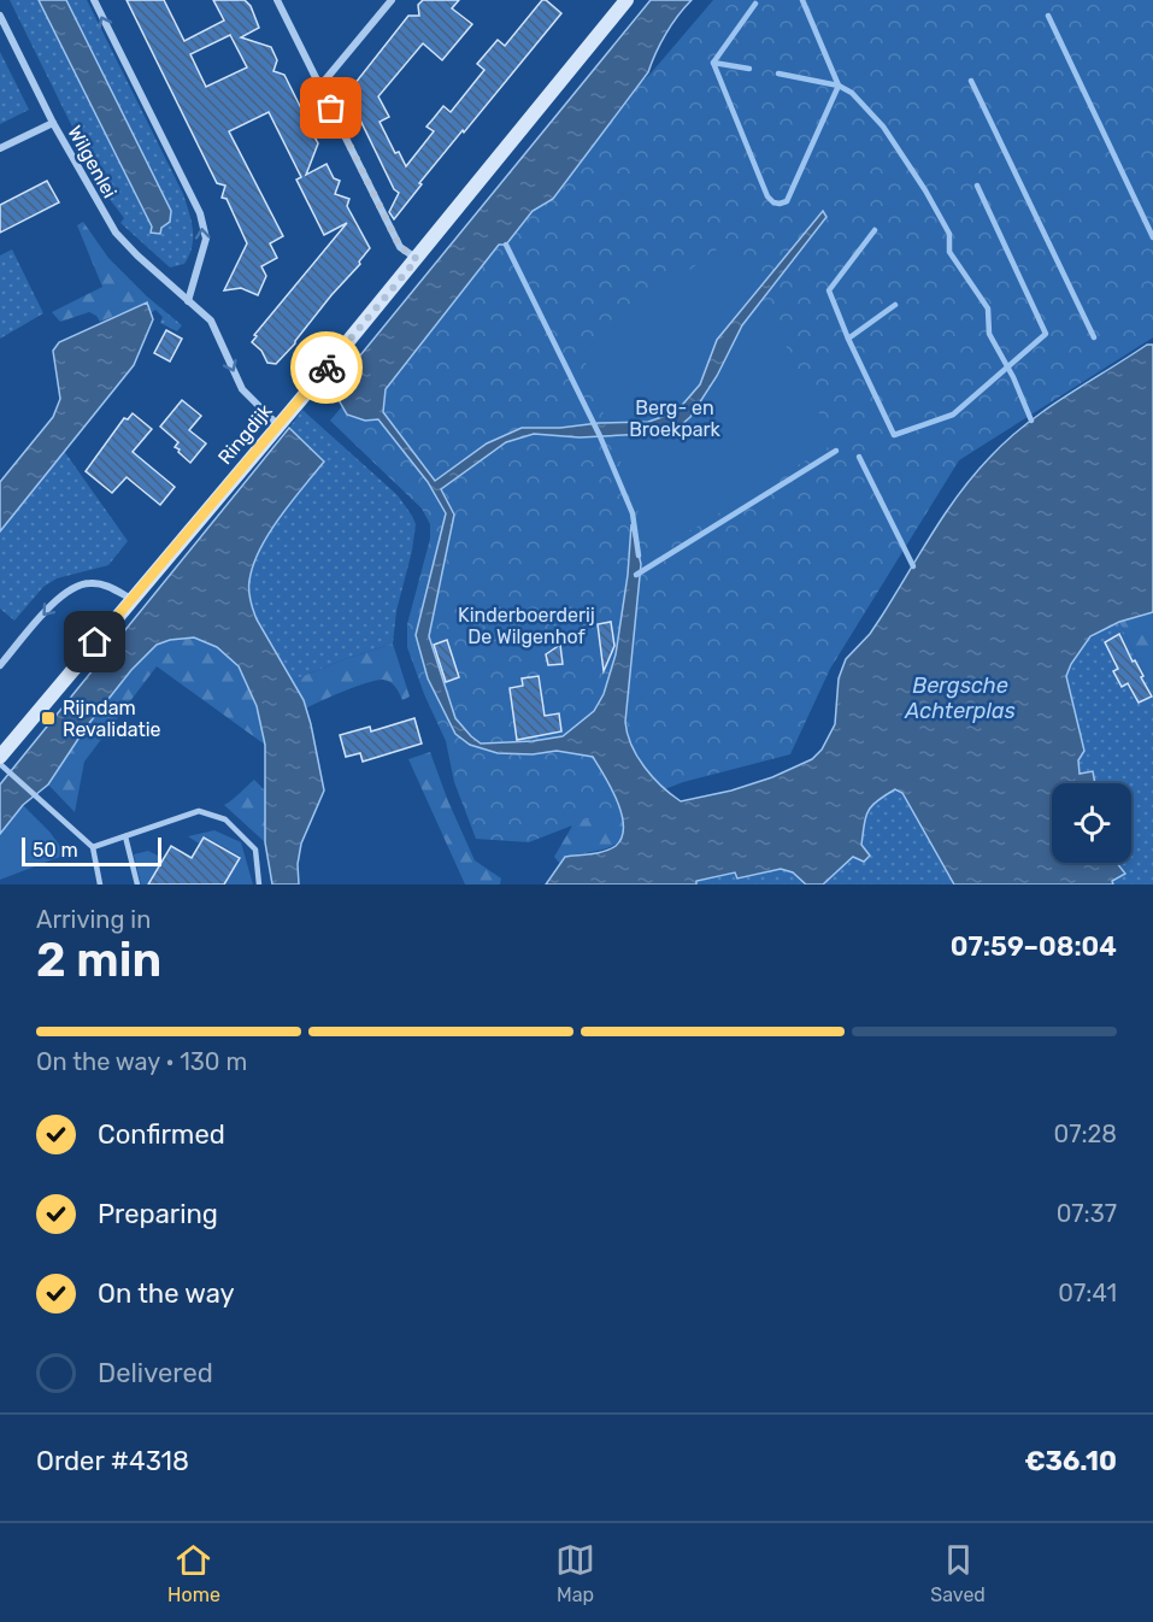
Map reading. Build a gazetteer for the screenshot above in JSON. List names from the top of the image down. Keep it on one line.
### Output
{"streets":{"street":["Wilgenlei","Ringdijk"]},"crossings":[["Wilgenlei","Ringdijk"]],"water":["Bergsche Achterplas"],"parks":["Berg- en Broekpark","Kinderboerderij De Wilgenhof"],"places":{"transit":["Rijndam Revalidatie"]},"scale_bar":"50 m","page":{"scale":"50 m","heading":["2 min","Arriving in","07:59–08:04"],"panel":["Order #4318","€36.10"],"bar":"On the way · 130 m","list":[["Confirmed","07:28"],["Preparing","07:37"],["On the way","07:41"],"Delivered"],"tabs":["Home","Map","Saved"]}}
